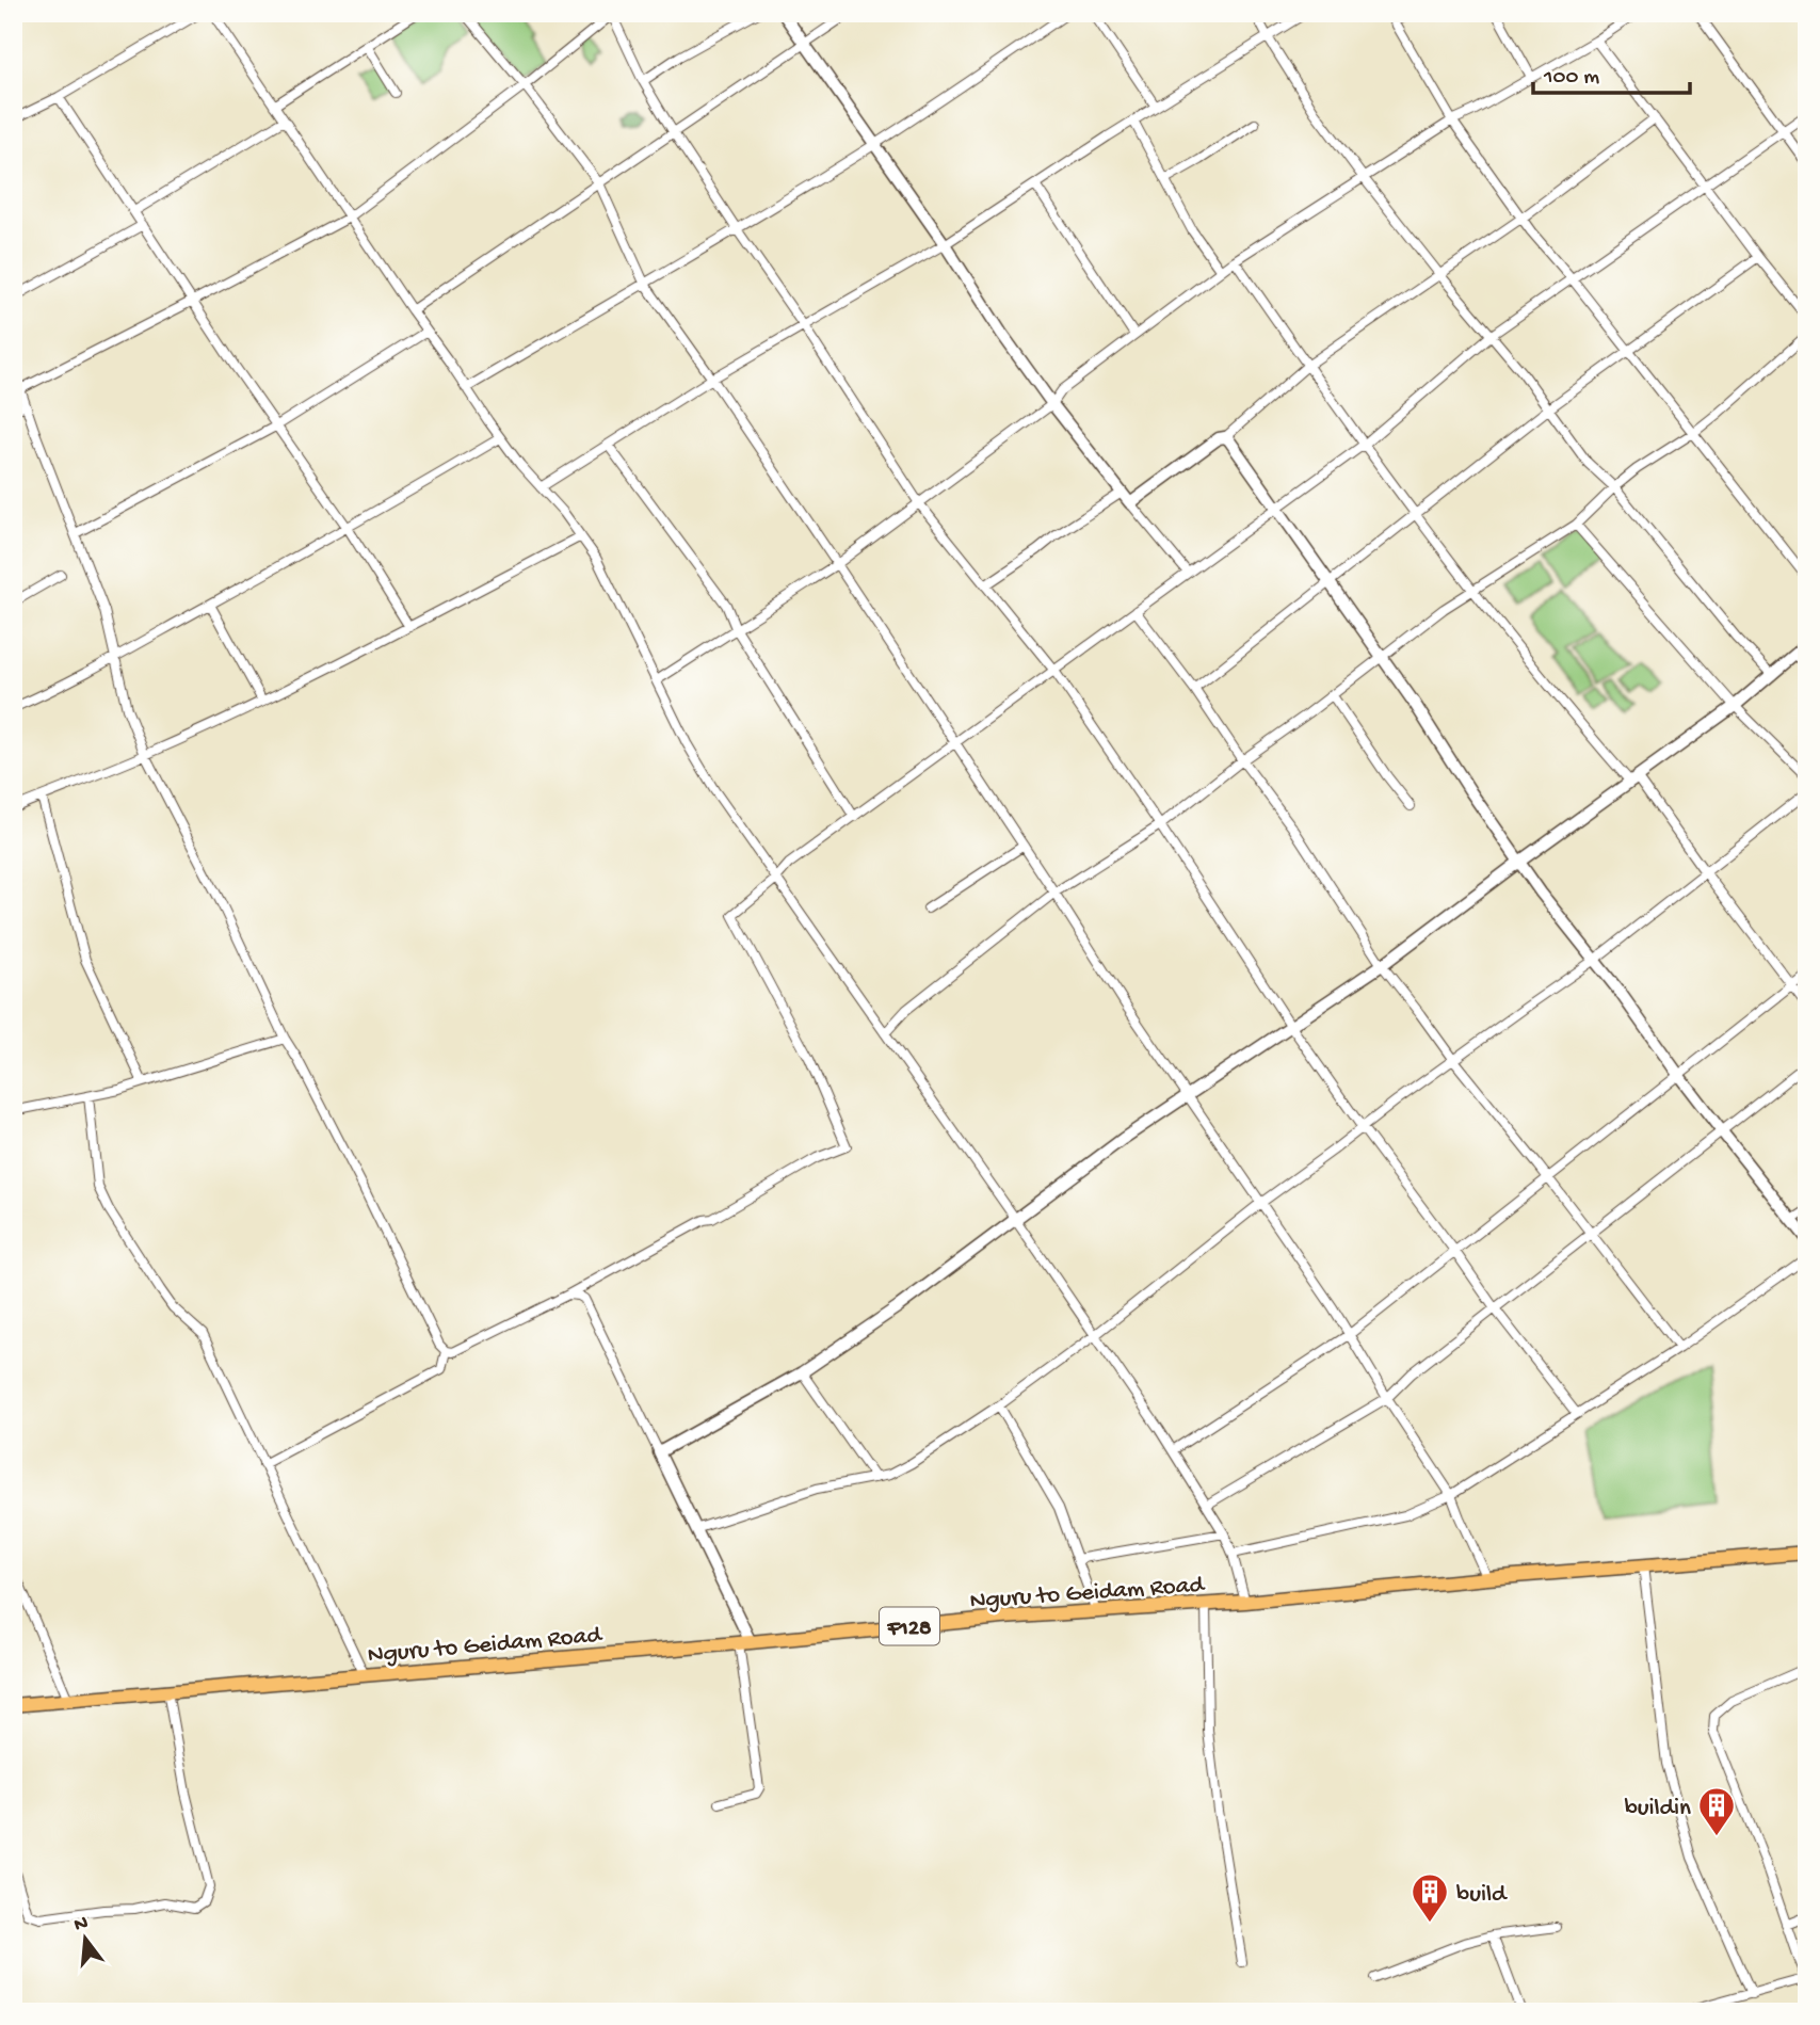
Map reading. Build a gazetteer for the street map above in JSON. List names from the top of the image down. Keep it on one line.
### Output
{"streets":{"main road":["Nguru to Geidam Road","F128"]},"places":{"building":["buildin","build"]},"scale_bar":"100 m","north":"top"}
